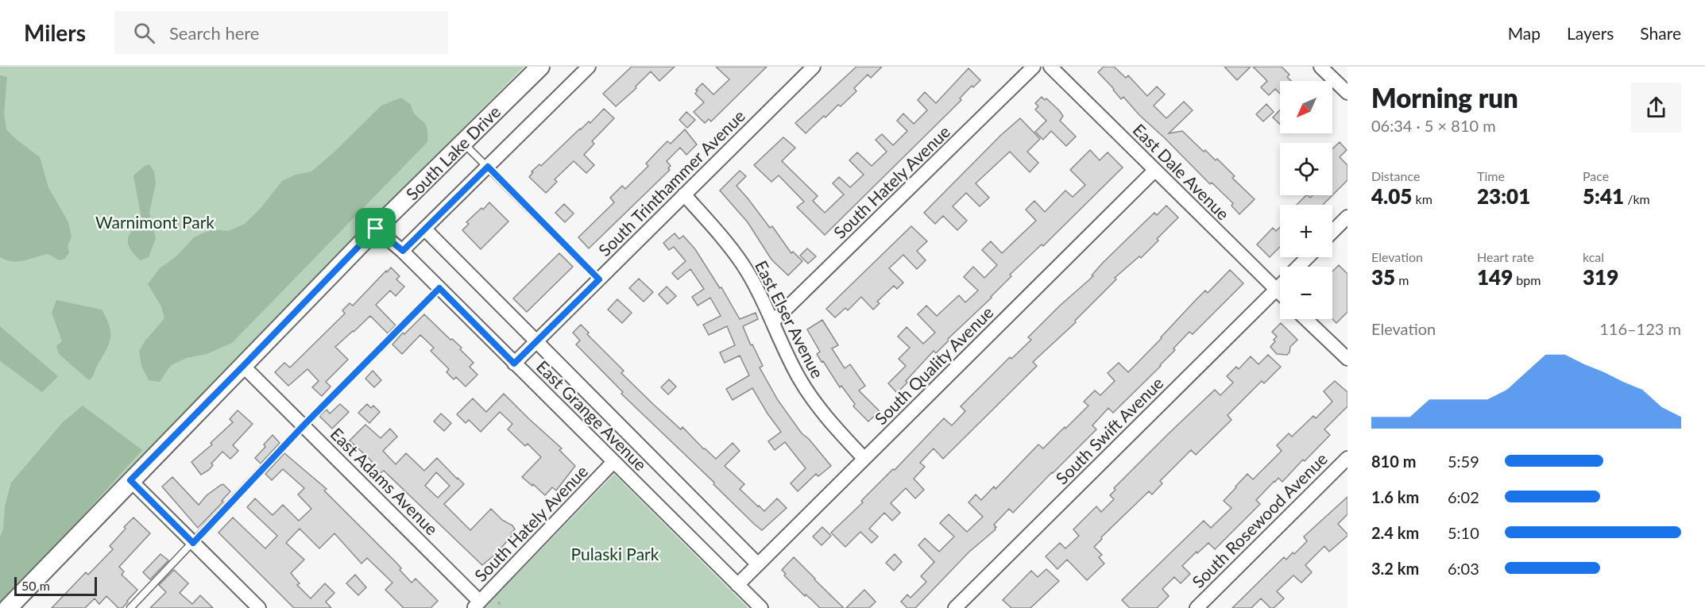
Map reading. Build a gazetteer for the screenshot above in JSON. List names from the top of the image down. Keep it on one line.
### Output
{"streets":{"main road":["South Lake Drive"],"street":["East Dale Avenue","South Hately Avenue","South Trinthammer Avenue","East Elser Avenue","South Quality Avenue","East Grange Avenue","South Swift Avenue","East Adams Avenue","South Rosewood Avenue"]},"crossings":[["South Lake Drive","East Grange Avenue"],["South Lake Drive","East Adams Avenue"],["East Dale Avenue","South Quality Avenue"],["East Dale Avenue","South Swift Avenue"],["South Hately Avenue","East Elser Avenue"],["South Hately Avenue","East Grange Avenue"],["South Hately Avenue","East Adams Avenue"],["South Trinthammer Avenue","East Elser Avenue"],["South Trinthammer Avenue","East Grange Avenue"],["East Elser Avenue","South Quality Avenue"],["South Quality Avenue","East Grange Avenue"]],"parks":["Warnimont Park","Pulaski Park"],"scale_bar":"50 m","north":"bottom left","page":{"header":"Milers","search":"Search here","nav":["Map","Layers","Share"],"heading":["Morning run","06:34 · 5 × 810 m"],"map_buttons":["+","−"],"stats":[["Distance","4.05 km"],["Time","23:01"],["Pace","5:41 /km"],["Elevation","35 m"],["Heart rate","149 bpm"],["kcal","319"]],"chart":["Elevation","116–123 m"],"list":[{"name":"810 m","note":"5:59"},{"name":"1.6 km","note":"6:02"},{"name":"2.4 km","note":"5:10"},{"name":"3.2 km","note":"6:03"}],"scale":"50 m"}}
